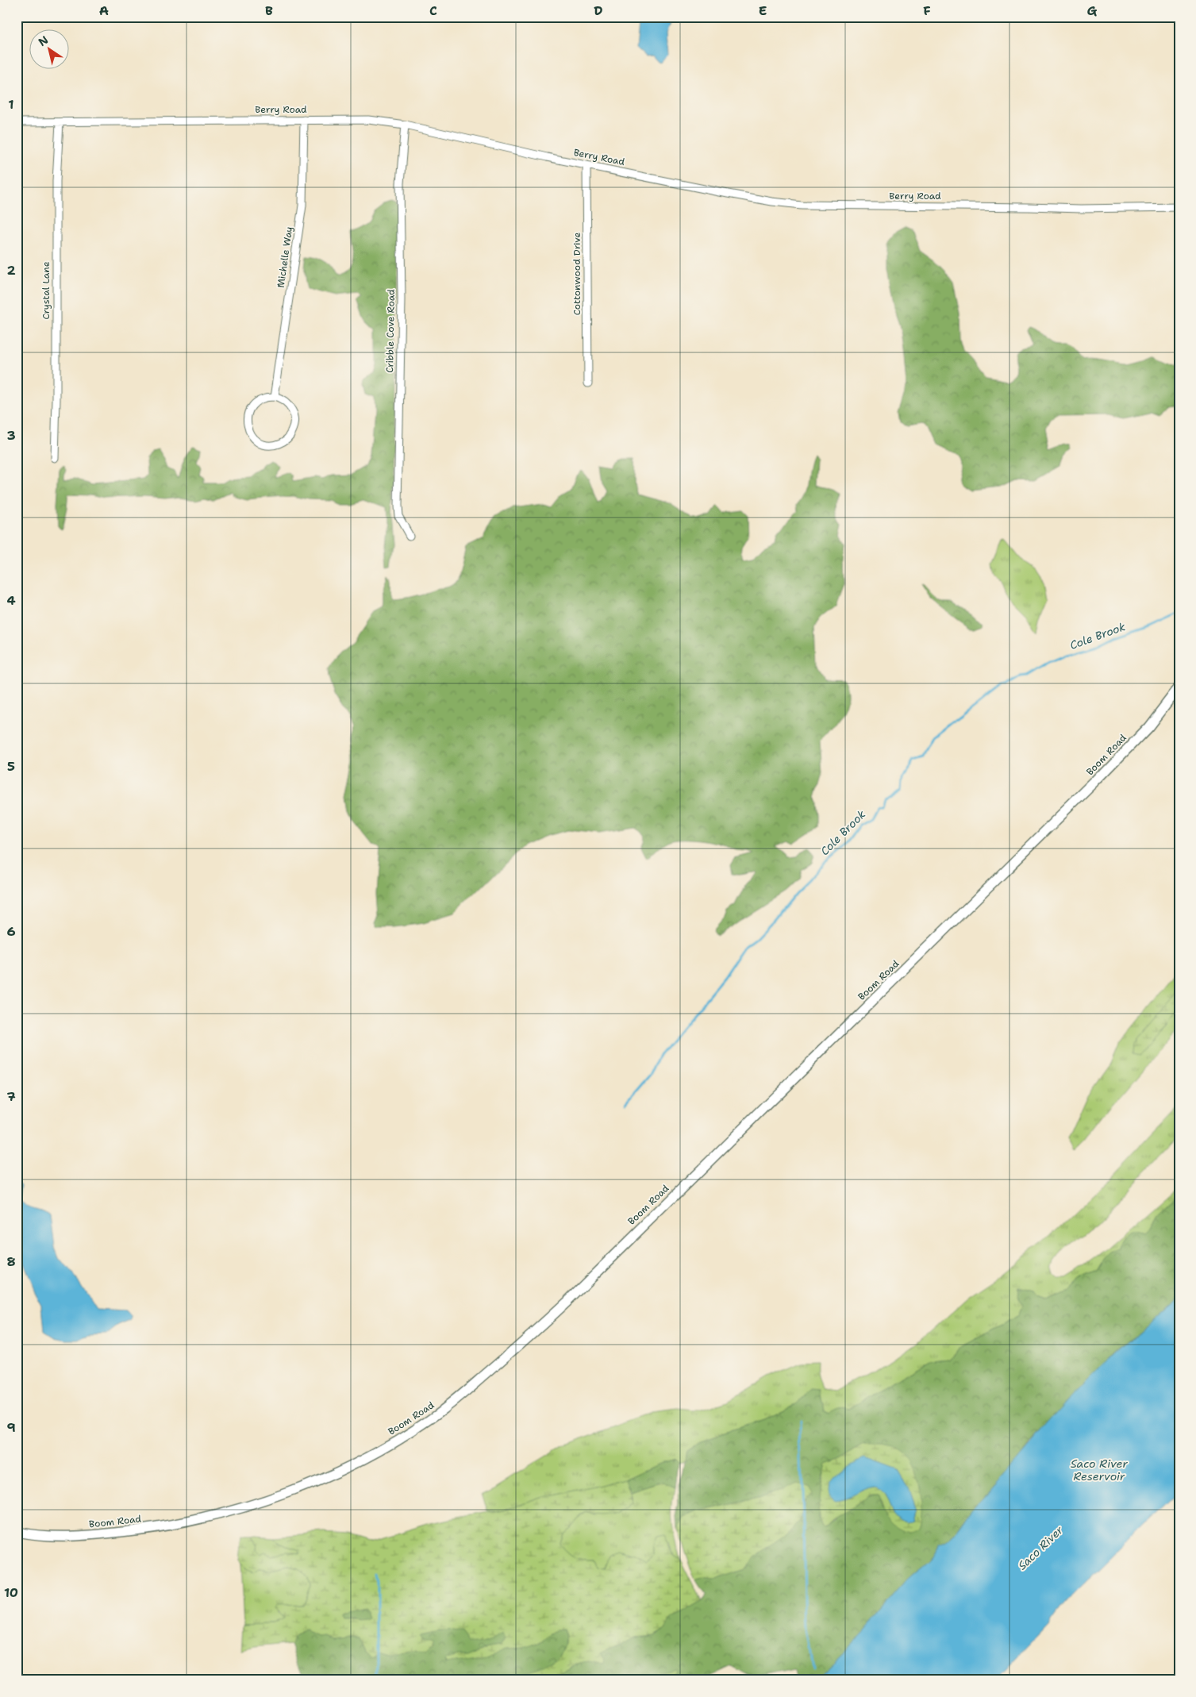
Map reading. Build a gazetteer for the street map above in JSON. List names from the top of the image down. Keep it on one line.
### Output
{"streets":{"street":["Berry Road","Michelle Way","Cottonwood Drive","Crystal Lane","Cribble Cove Road","Boom Road"]},"crossings":[["Berry Road","Michelle Way"],["Berry Road","Cottonwood Drive"],["Berry Road","Crystal Lane"],["Berry Road","Cribble Cove Road"]],"water":["Cole Brook","Saco River Reservoir","Saco River"],"north":"top left","grid":{"columns":["A","B","C","D","E","F","G"],"rows":["1","2","3","4","5","6","7","8","9","10"]}}
